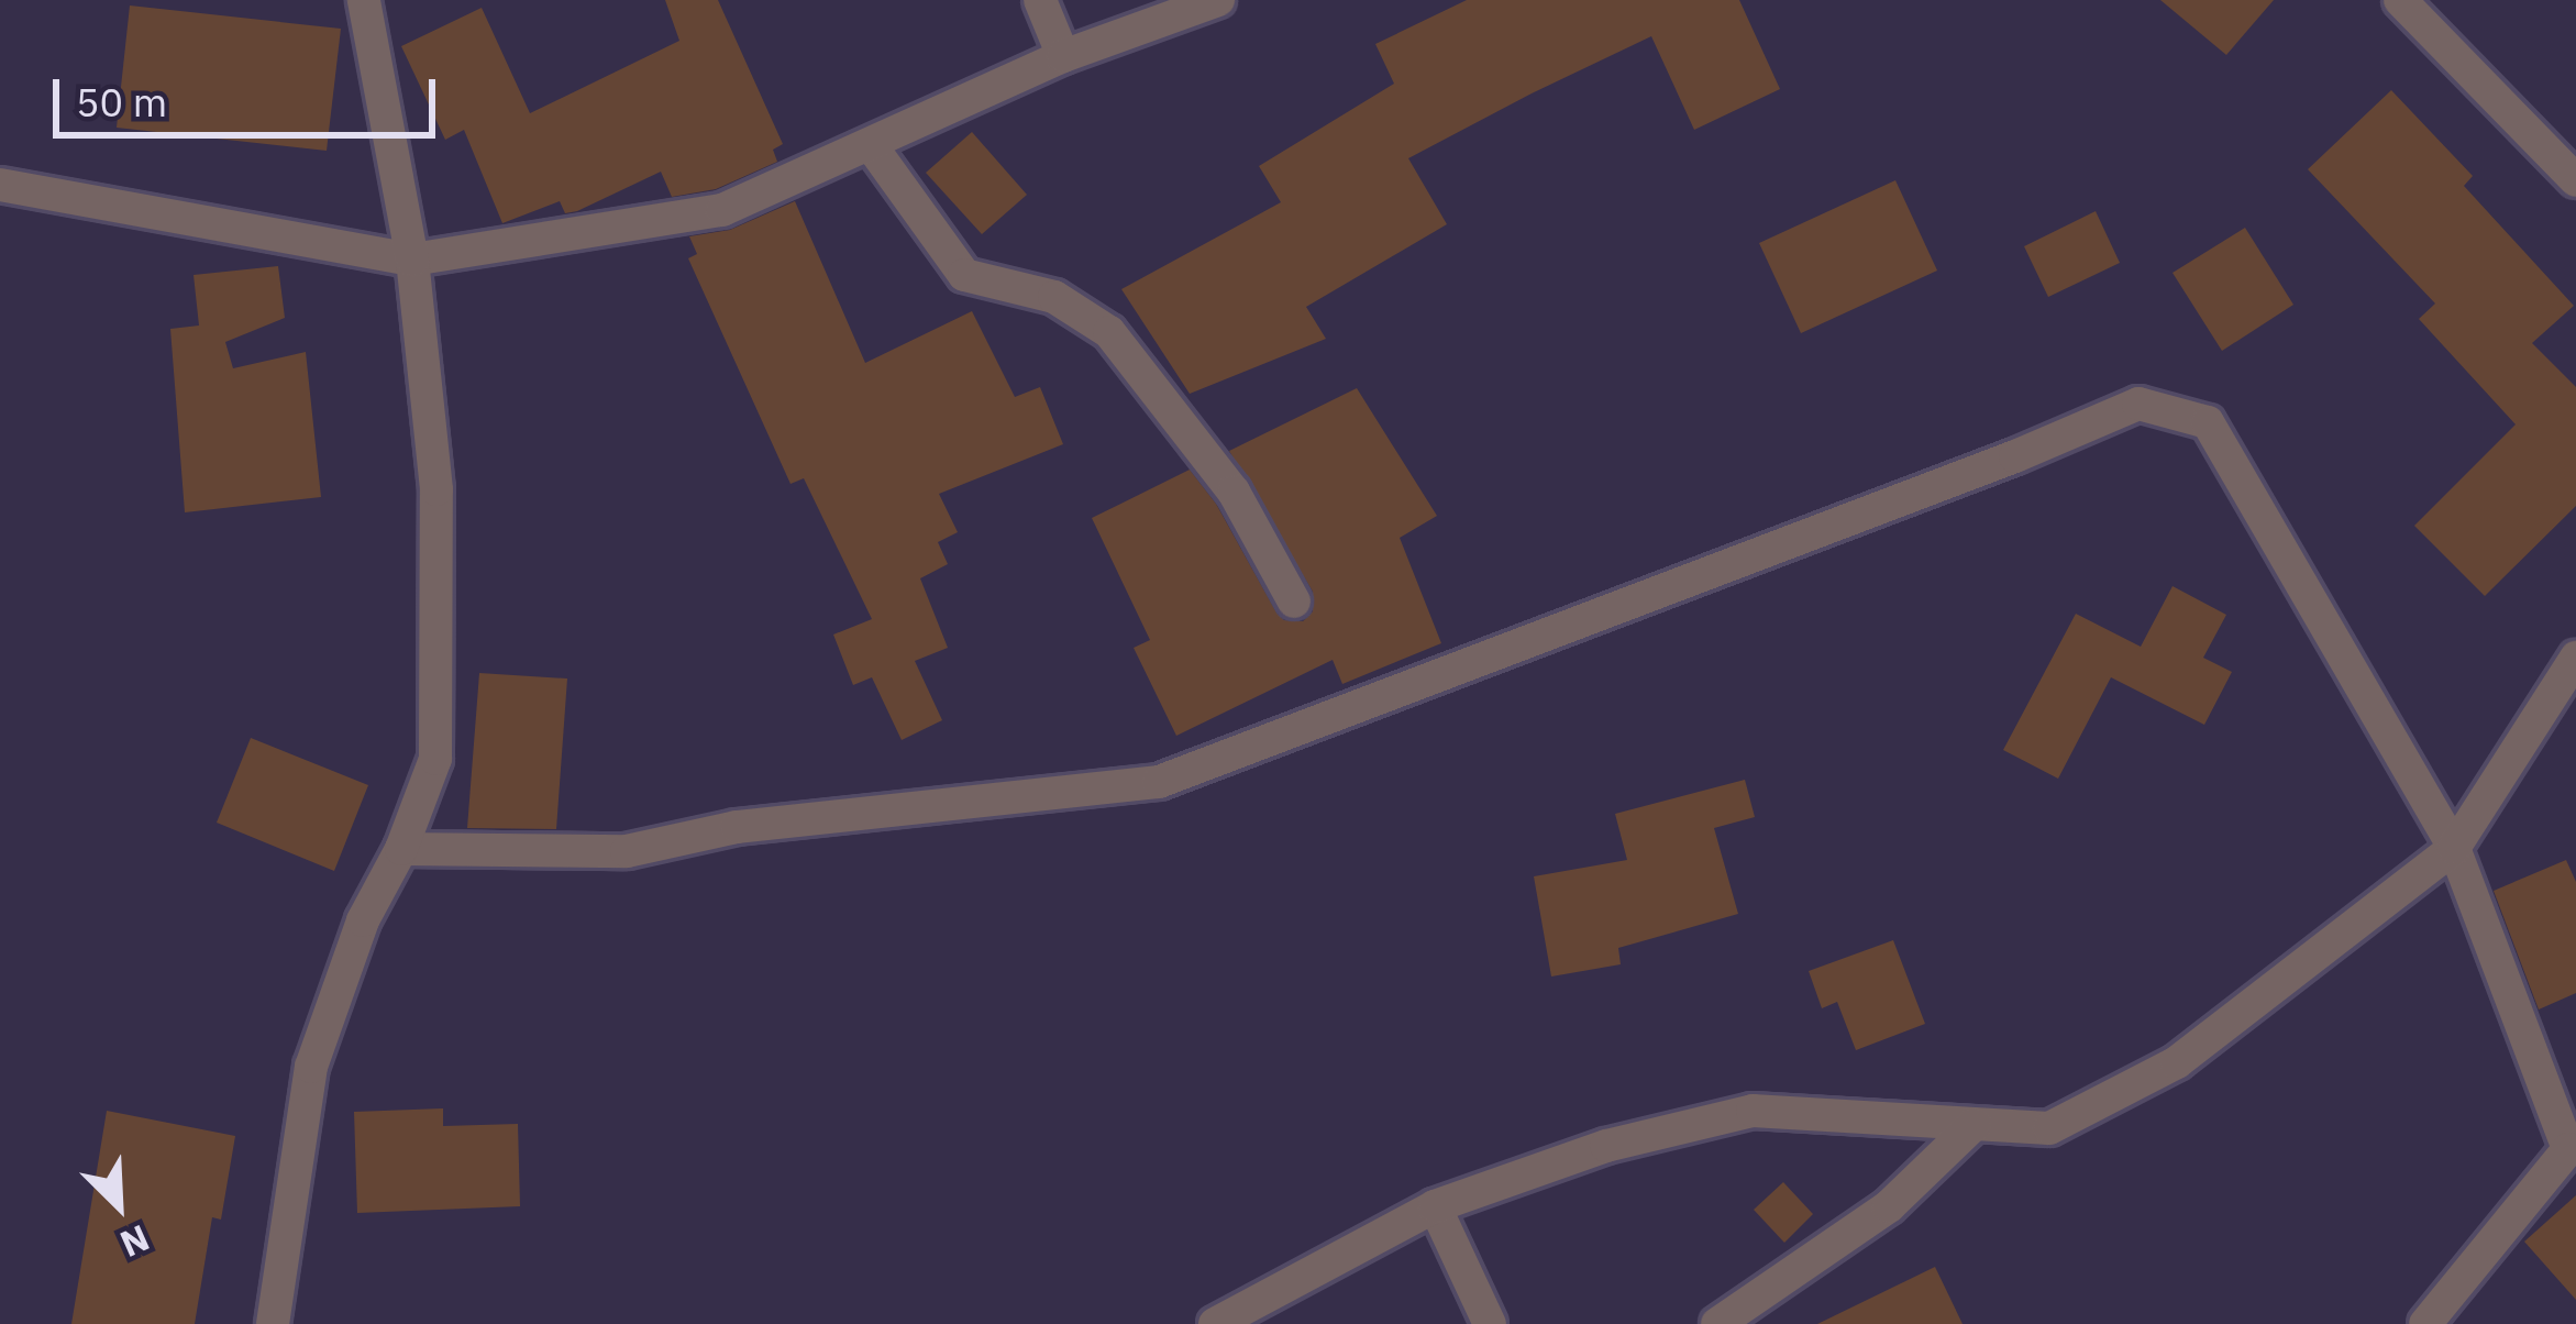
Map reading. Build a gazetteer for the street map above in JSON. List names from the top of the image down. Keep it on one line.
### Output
{"scale_bar":"50 m","north":"bottom right"}
